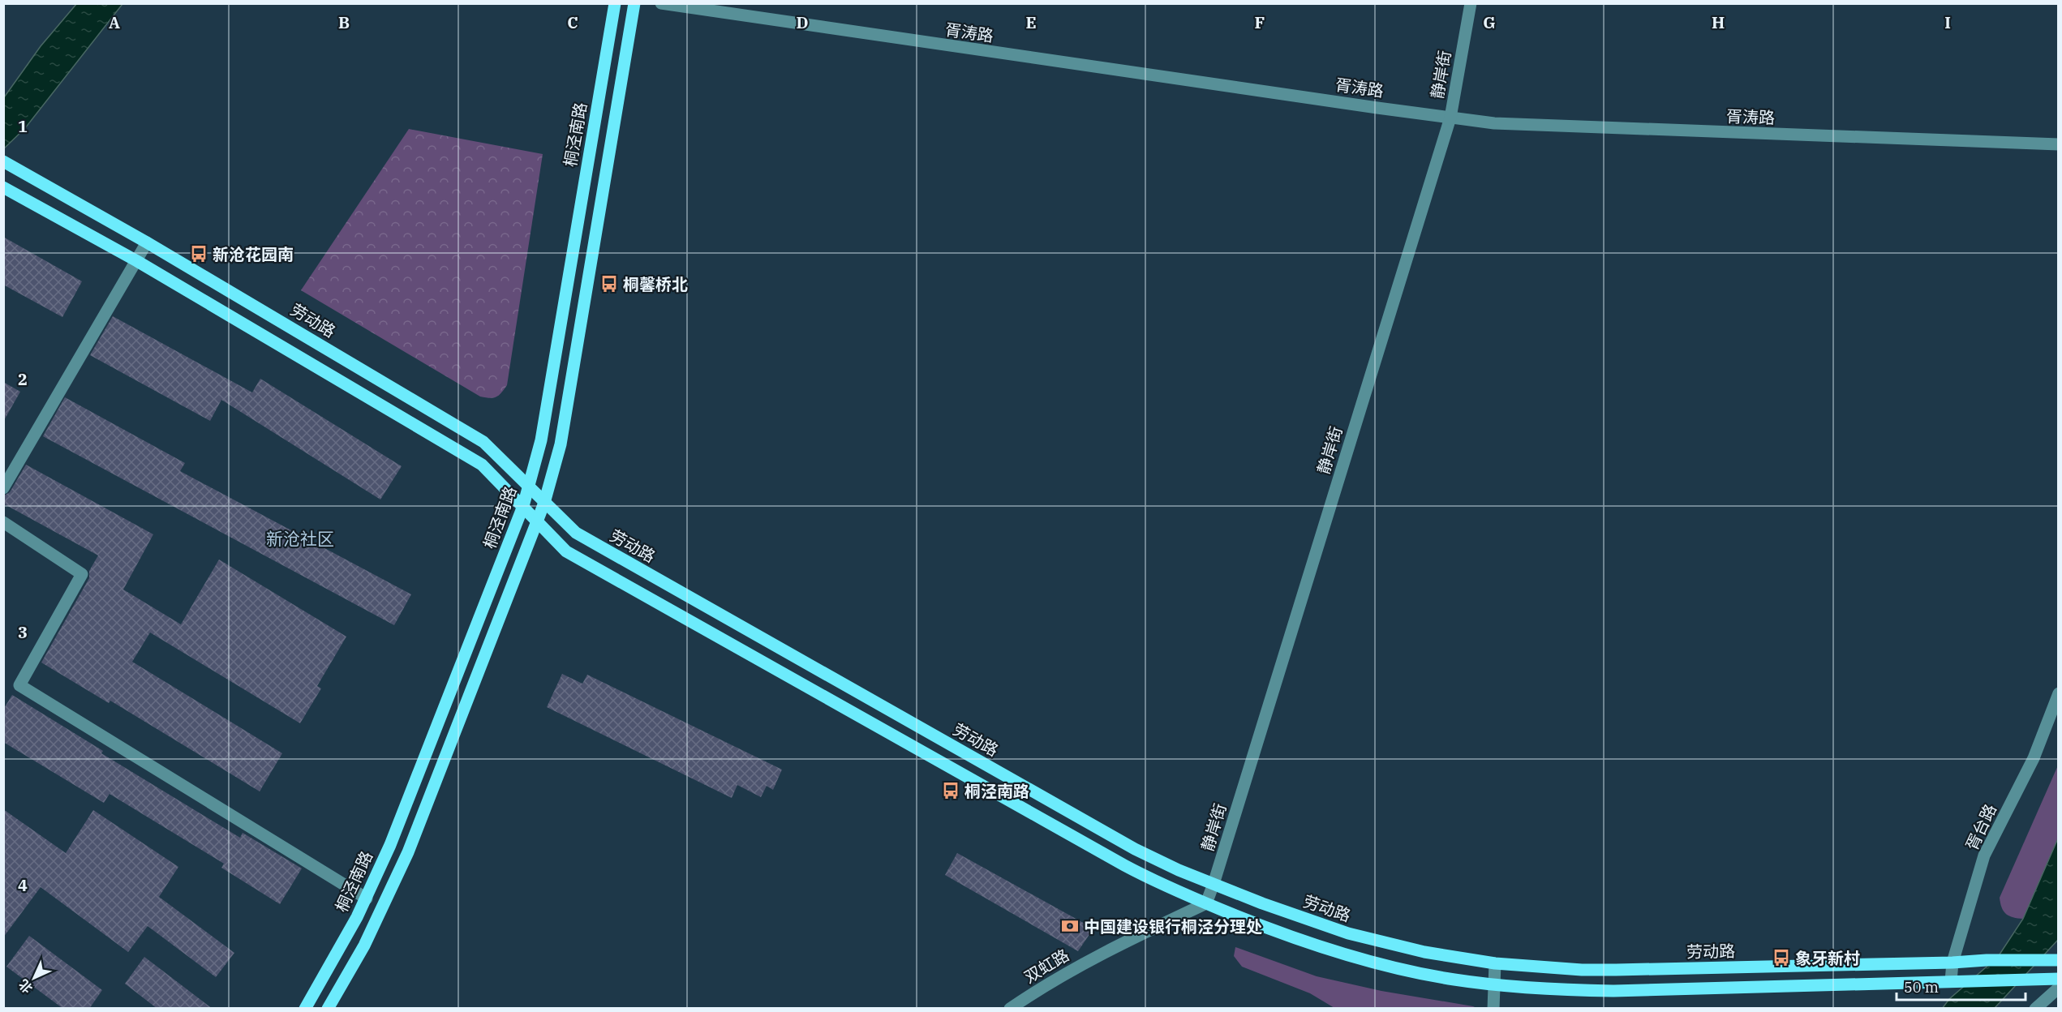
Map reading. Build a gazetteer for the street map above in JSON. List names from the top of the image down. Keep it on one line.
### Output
{"streets":{"main road":["桐泾南路","劳动路"],"street":["胥涛路","静岸街","胥台路","双虹路"]},"crossings":[["胥涛路","静岸街"],["静岸街","劳动路"],["静岸街","双虹路"],["桐泾南路","劳动路"],["劳动路","胥台路"]],"districts":["新沧社区"],"places":{"bus stop":["新沧花园南","桐馨桥北","桐泾南路","象牙新村"],"bank":["中国建设银行桐泾分理处"]},"scale_bar":"50 m","north":"bottom left","grid":{"columns":["A","B","C","D","E","F","G","H","I"],"rows":["1","2","3","4"]}}
